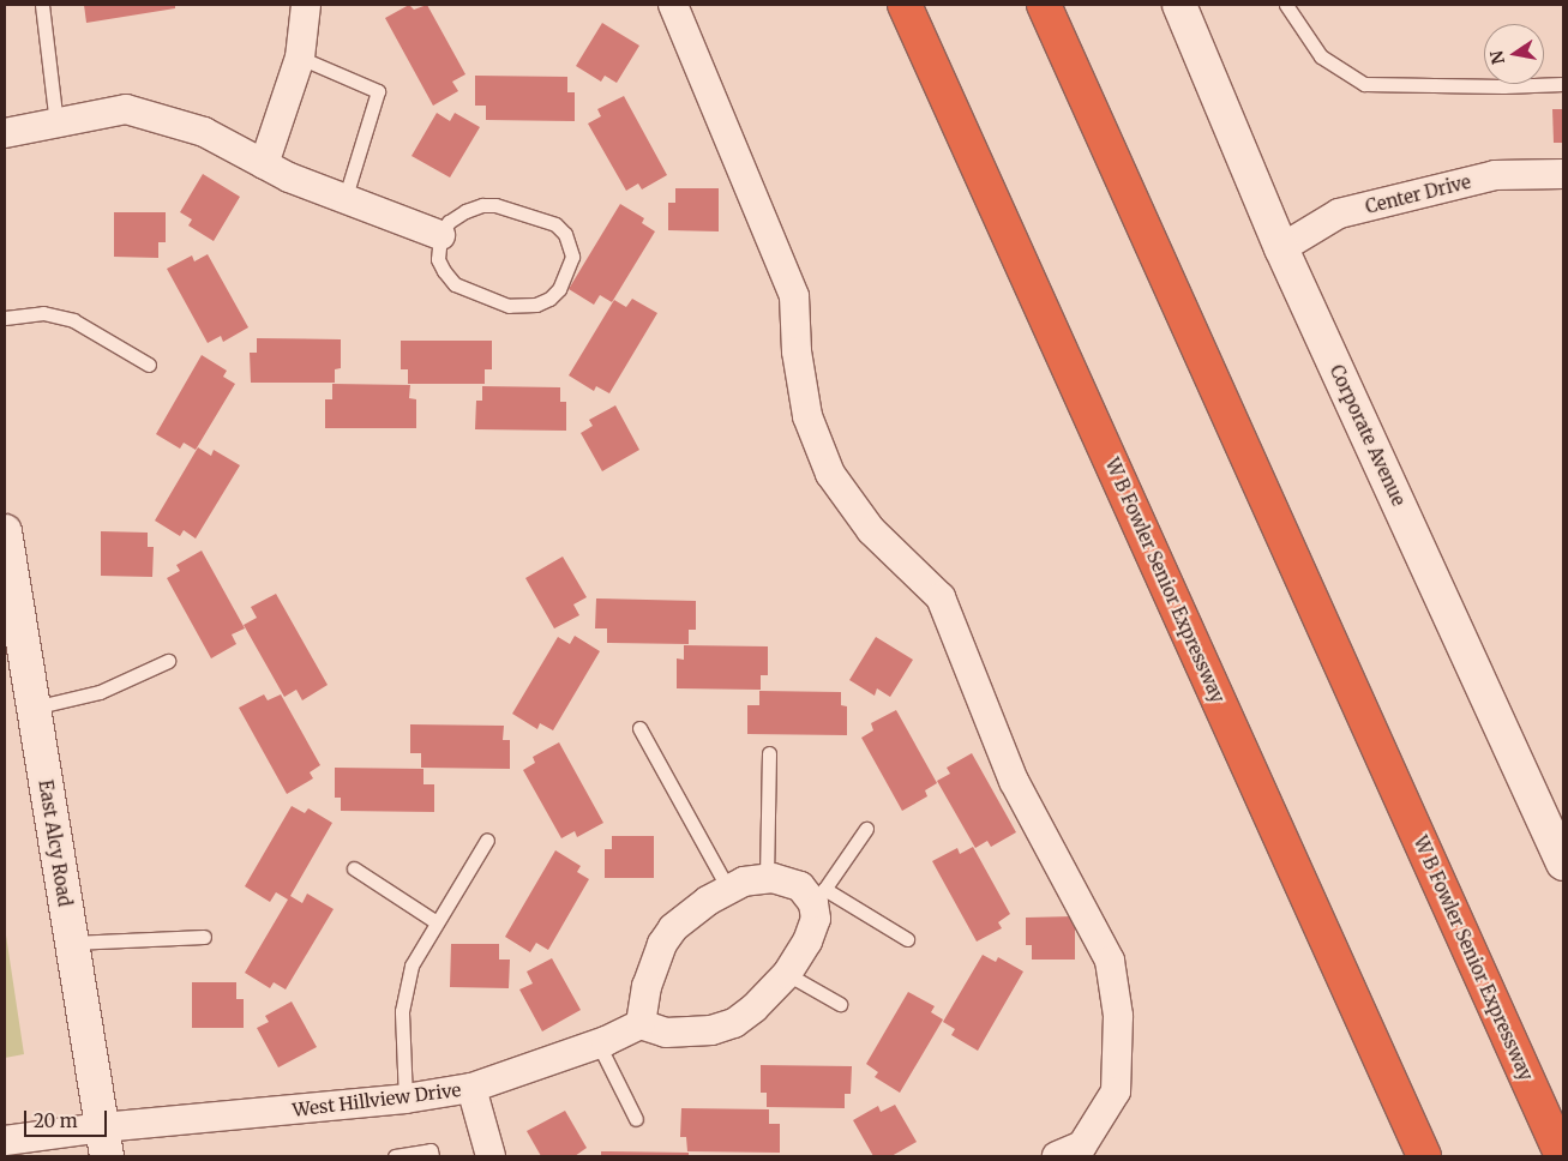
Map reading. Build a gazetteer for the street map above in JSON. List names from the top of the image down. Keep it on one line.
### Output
{"streets":{"highway":["W B Fowler Senior Expressway"],"street":["Center Drive","Corporate Avenue","East Alcy Road","West Hillview Drive"]},"crossings":[["Center Drive","Corporate Avenue"],["East Alcy Road","West Hillview Drive"]],"scale_bar":"20 m","north":"left"}
